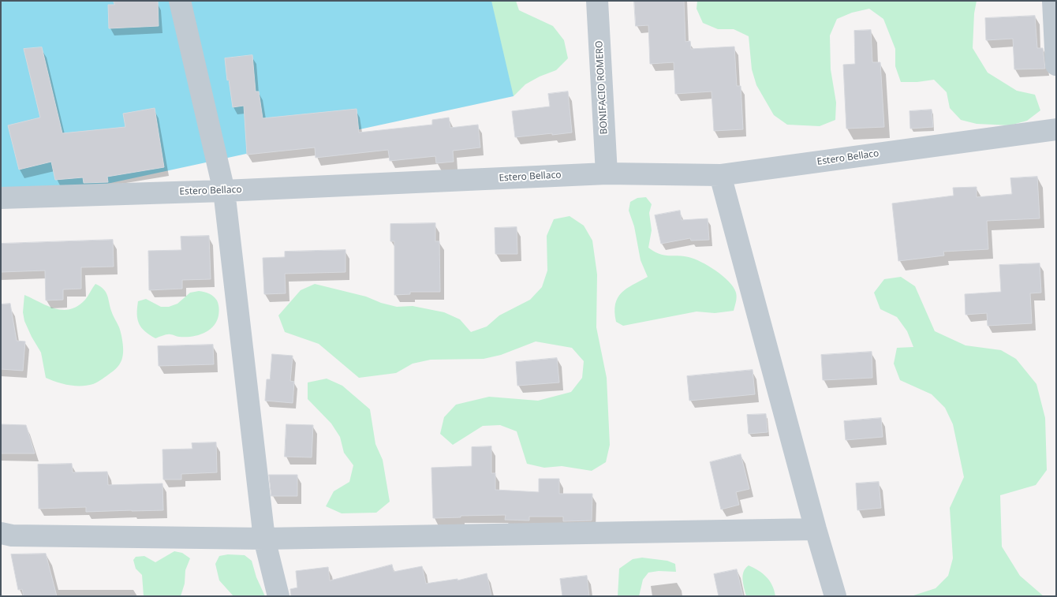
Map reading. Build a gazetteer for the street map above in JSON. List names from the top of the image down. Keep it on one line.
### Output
{"streets":{"street":["BONIFACIO ROMERO","Estero Bellaco"]},"crossings":[["BONIFACIO ROMERO","Estero Bellaco"]]}
